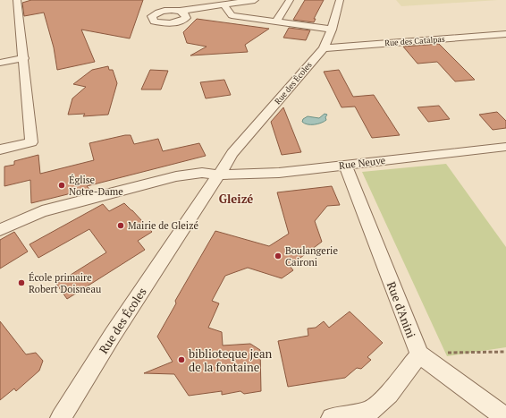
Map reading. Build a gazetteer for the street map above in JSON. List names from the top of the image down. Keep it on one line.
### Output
{"streets":{"street":["Rue des Catalpas","Rue des Écoles","Rue Neuve","Rue d'Anini"]},"crossings":[["Rue des Catalpas","Rue des Écoles"],["Rue des Écoles","Rue Neuve"],["Rue Neuve","Rue d'Anini"]],"districts":["Gleizé"],"places":["Église Notre-Dame","Mairie de Gleizé","Boulangerie Caironi","École primaire Robert Doisneau","biblioteque jean de la fontaine"]}
